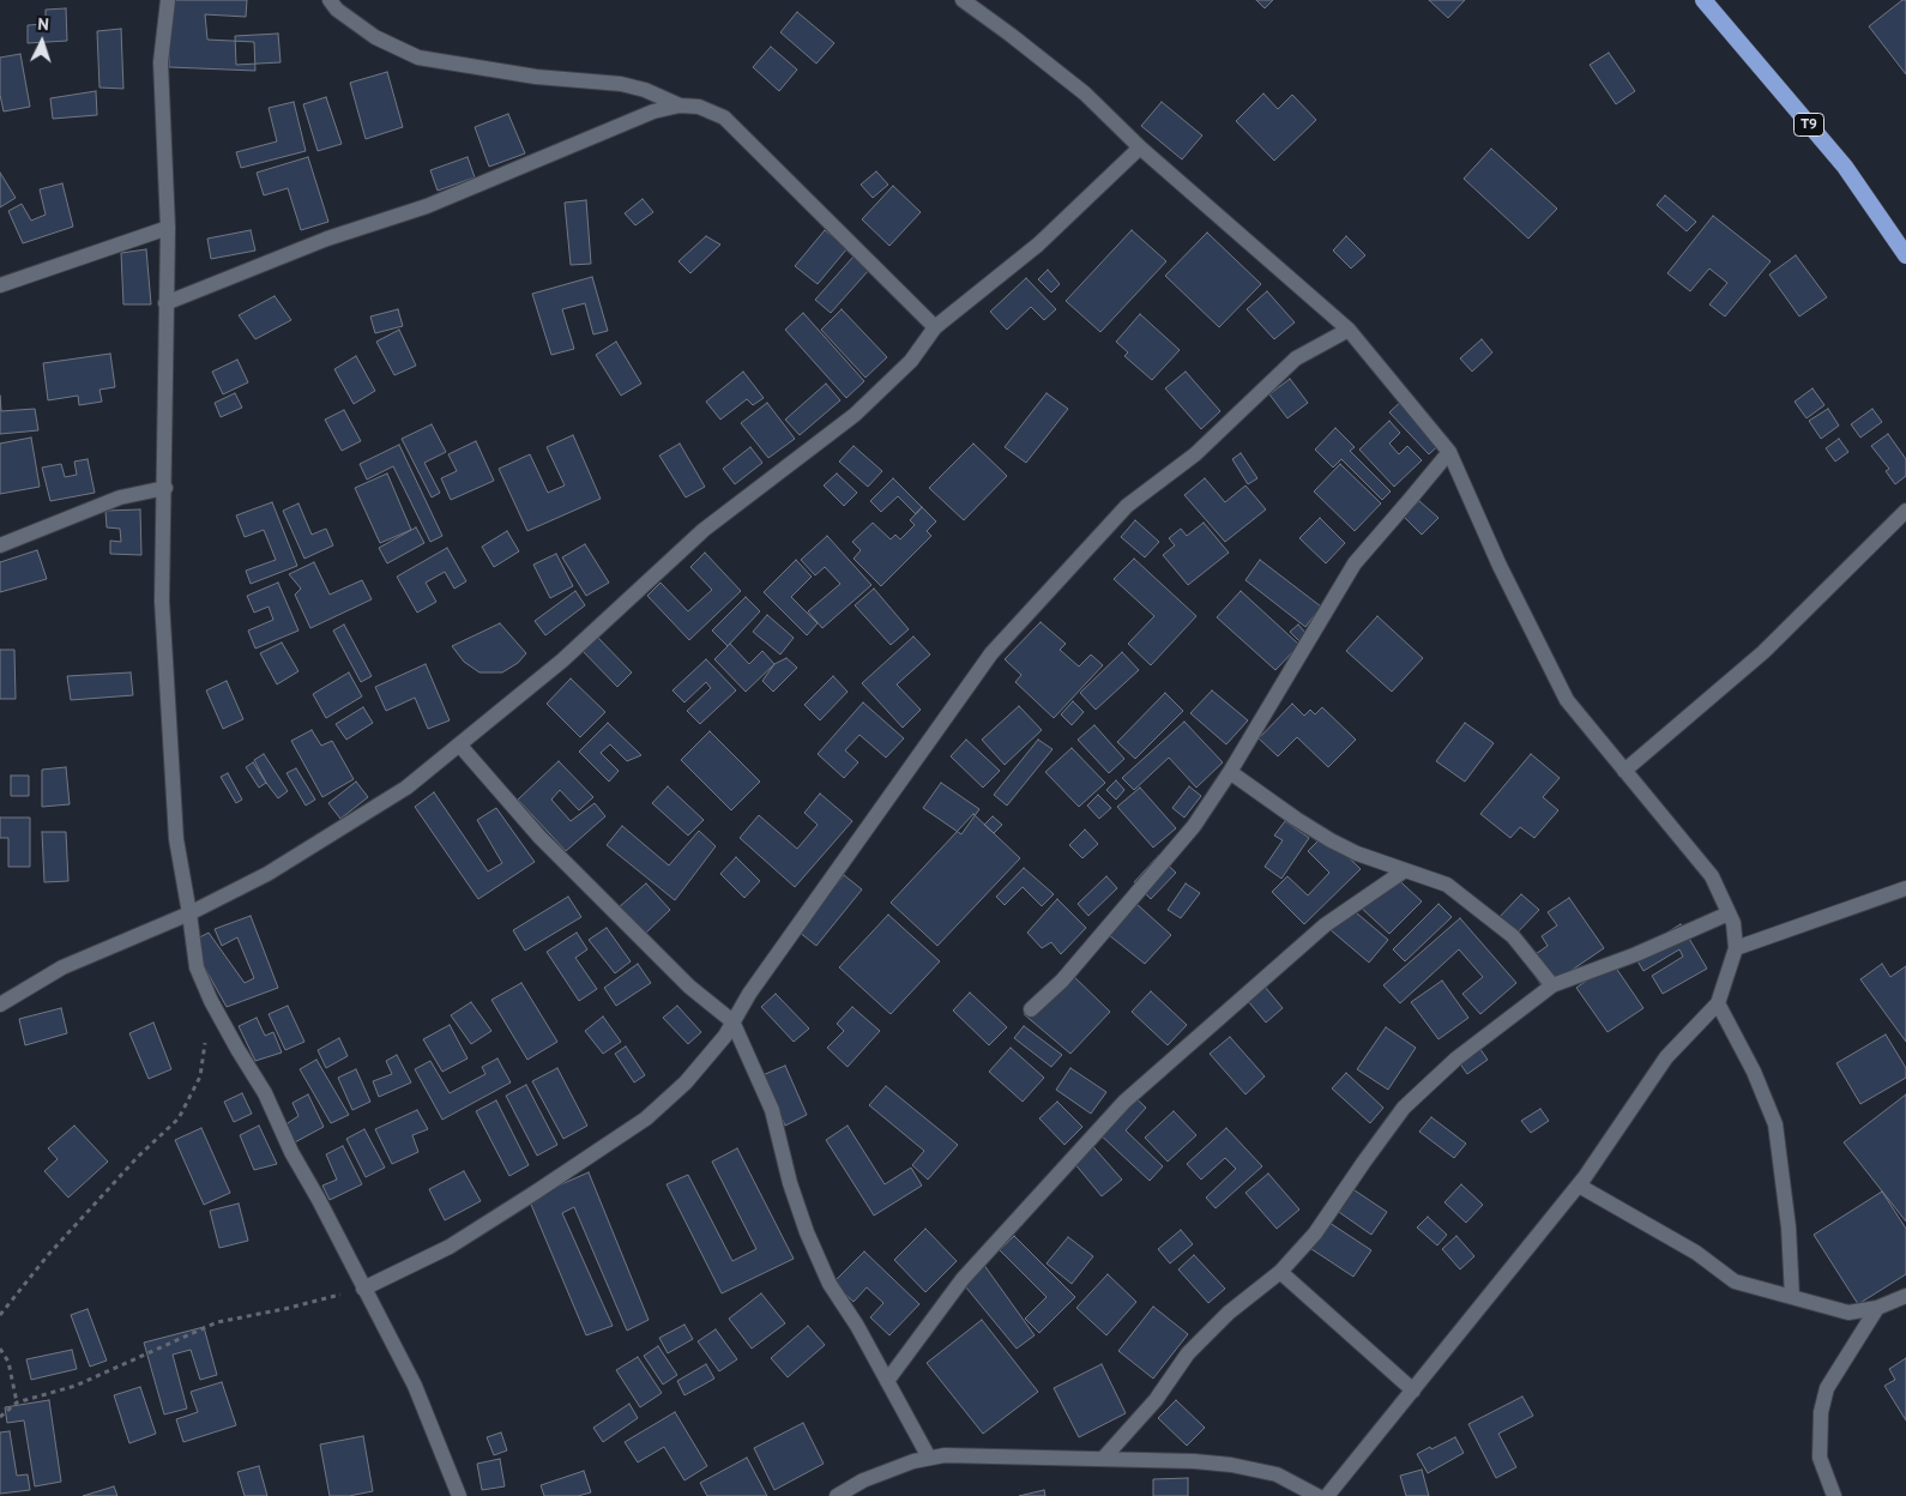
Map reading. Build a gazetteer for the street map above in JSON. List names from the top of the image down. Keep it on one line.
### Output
{"streets":{"highway":["T9"]},"north":"top"}
